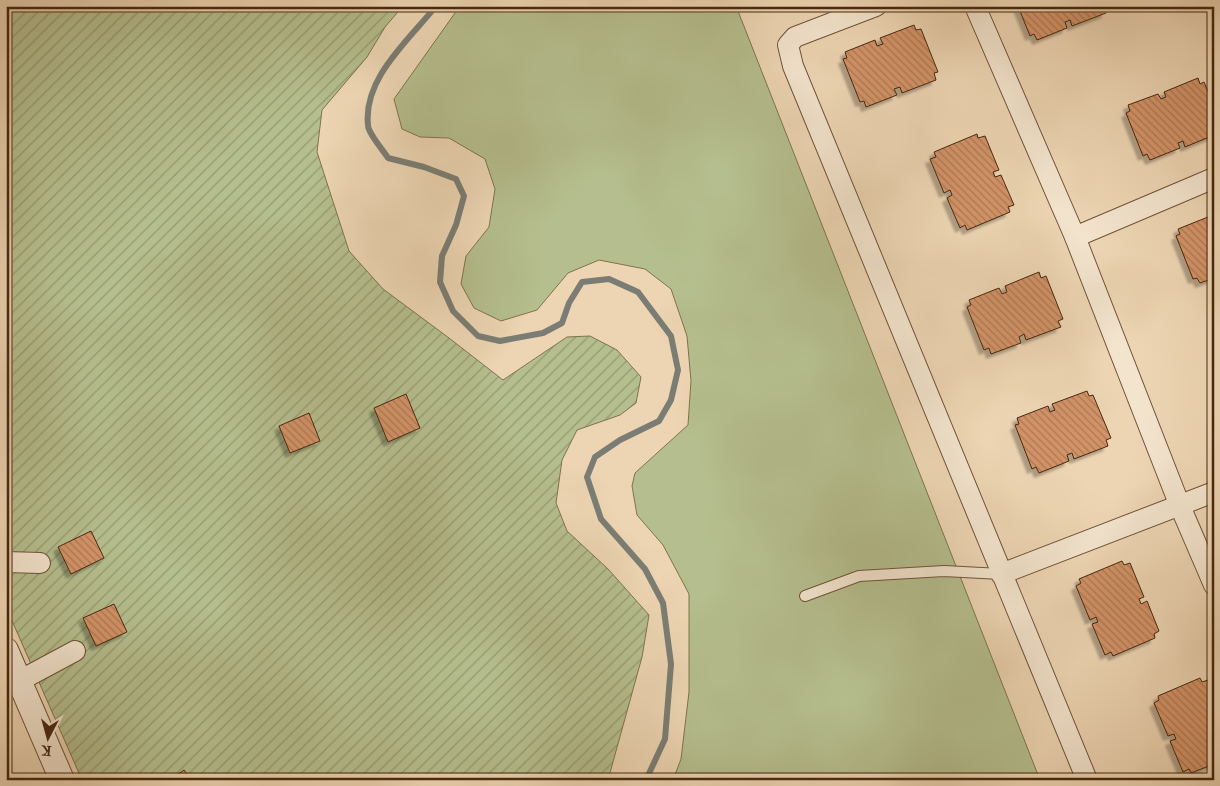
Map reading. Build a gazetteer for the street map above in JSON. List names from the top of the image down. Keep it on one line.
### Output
{"north":"bottom"}
